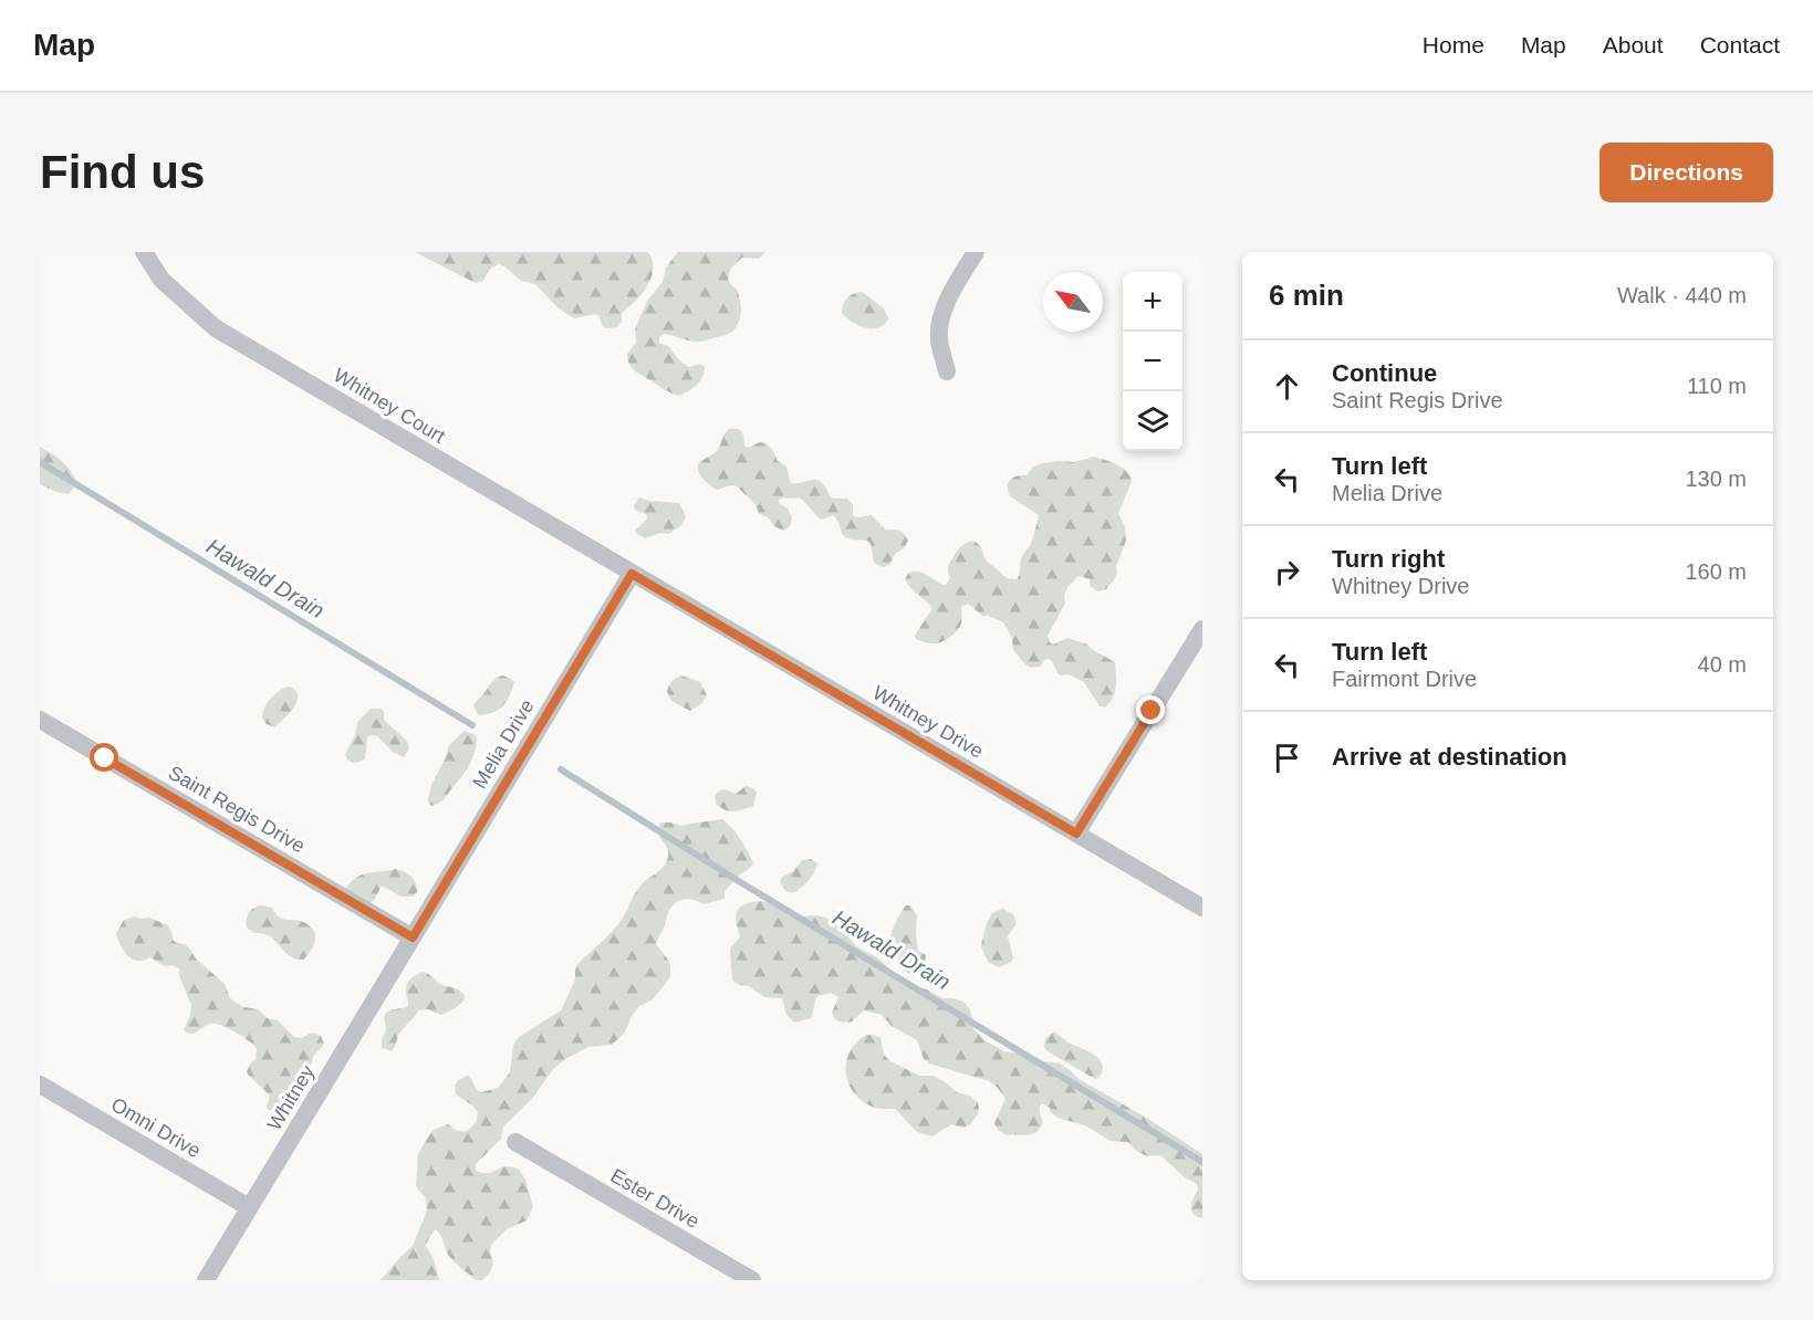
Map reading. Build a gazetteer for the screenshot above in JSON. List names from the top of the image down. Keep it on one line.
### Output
{"streets":{"street":["Whitney Court","Whitney Drive","Melia Drive","Saint Regis Drive","Whitney","Omni Drive","Ester Drive"]},"crossings":[["Whitney Court","Whitney Drive"],["Whitney Court","Melia Drive"],["Whitney Drive","Melia Drive"],["Melia Drive","Saint Regis Drive"],["Melia Drive","Whitney"],["Saint Regis Drive","Whitney"],["Whitney","Omni Drive"]],"water":["Hawald Drain"],"north":"top left","page":{"header":"Map","nav":["Home","Map","About","Contact"],"buttons":"Directions","title":"Find us","heading":["6 min","Walk · 440 m"],"map_buttons":["+","−"],"list":[["Continue","Saint Regis Drive","110 m"],["Turn left","Melia Drive","130 m"],["Turn right","Whitney Drive","160 m"],["Turn left","Fairmont Drive","40 m"],"Arrive at destination"]}}
